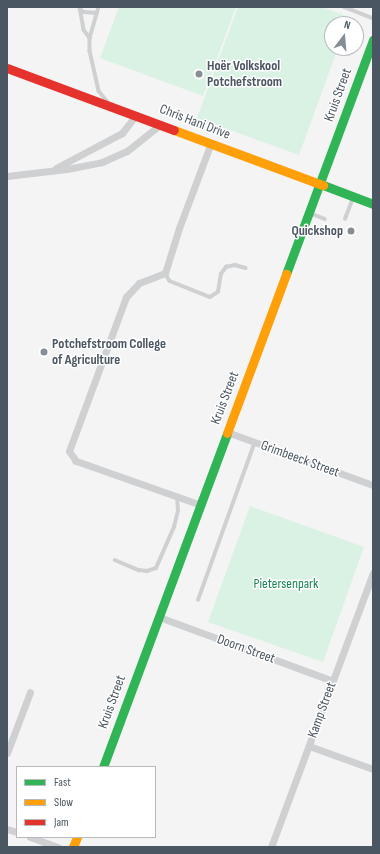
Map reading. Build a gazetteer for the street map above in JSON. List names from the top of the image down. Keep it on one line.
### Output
{"streets":{"street":["Kruis Street","Chris Hani Drive","Grimbeeck Street","Doorn Street","Kamp Street"]},"crossings":[["Kruis Street","Chris Hani Drive"],["Kruis Street","Grimbeeck Street"],["Kruis Street","Doorn Street"],["Doorn Street","Kamp Street"]],"parks":["Pietersenpark"],"places":["Hoër Volkskool Potchefstroom","Quickshop","Potchefstroom College of Agriculture"],"legend":["Fast","Slow","Jam"],"north":"top"}
